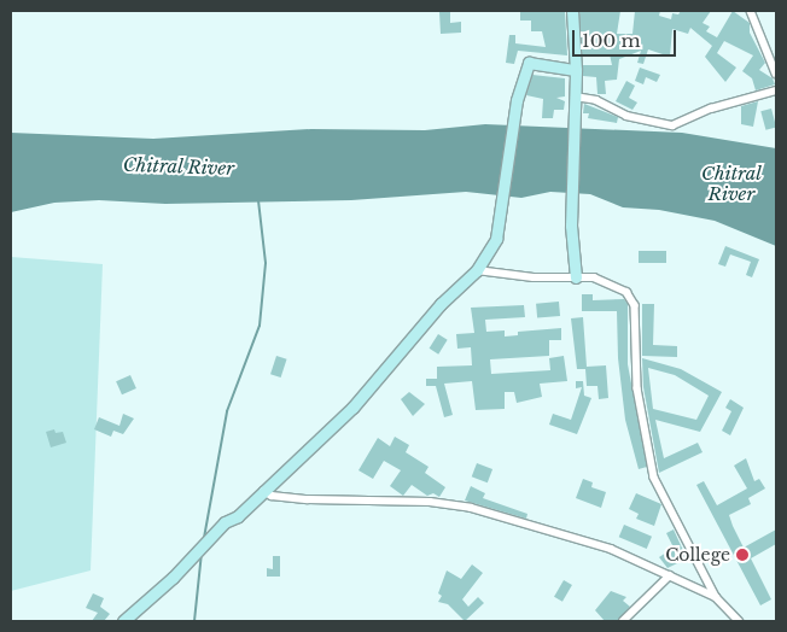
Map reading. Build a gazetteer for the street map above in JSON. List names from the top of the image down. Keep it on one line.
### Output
{"water":["Chitral River"],"places":["College"],"scale_bar":"100 m"}
